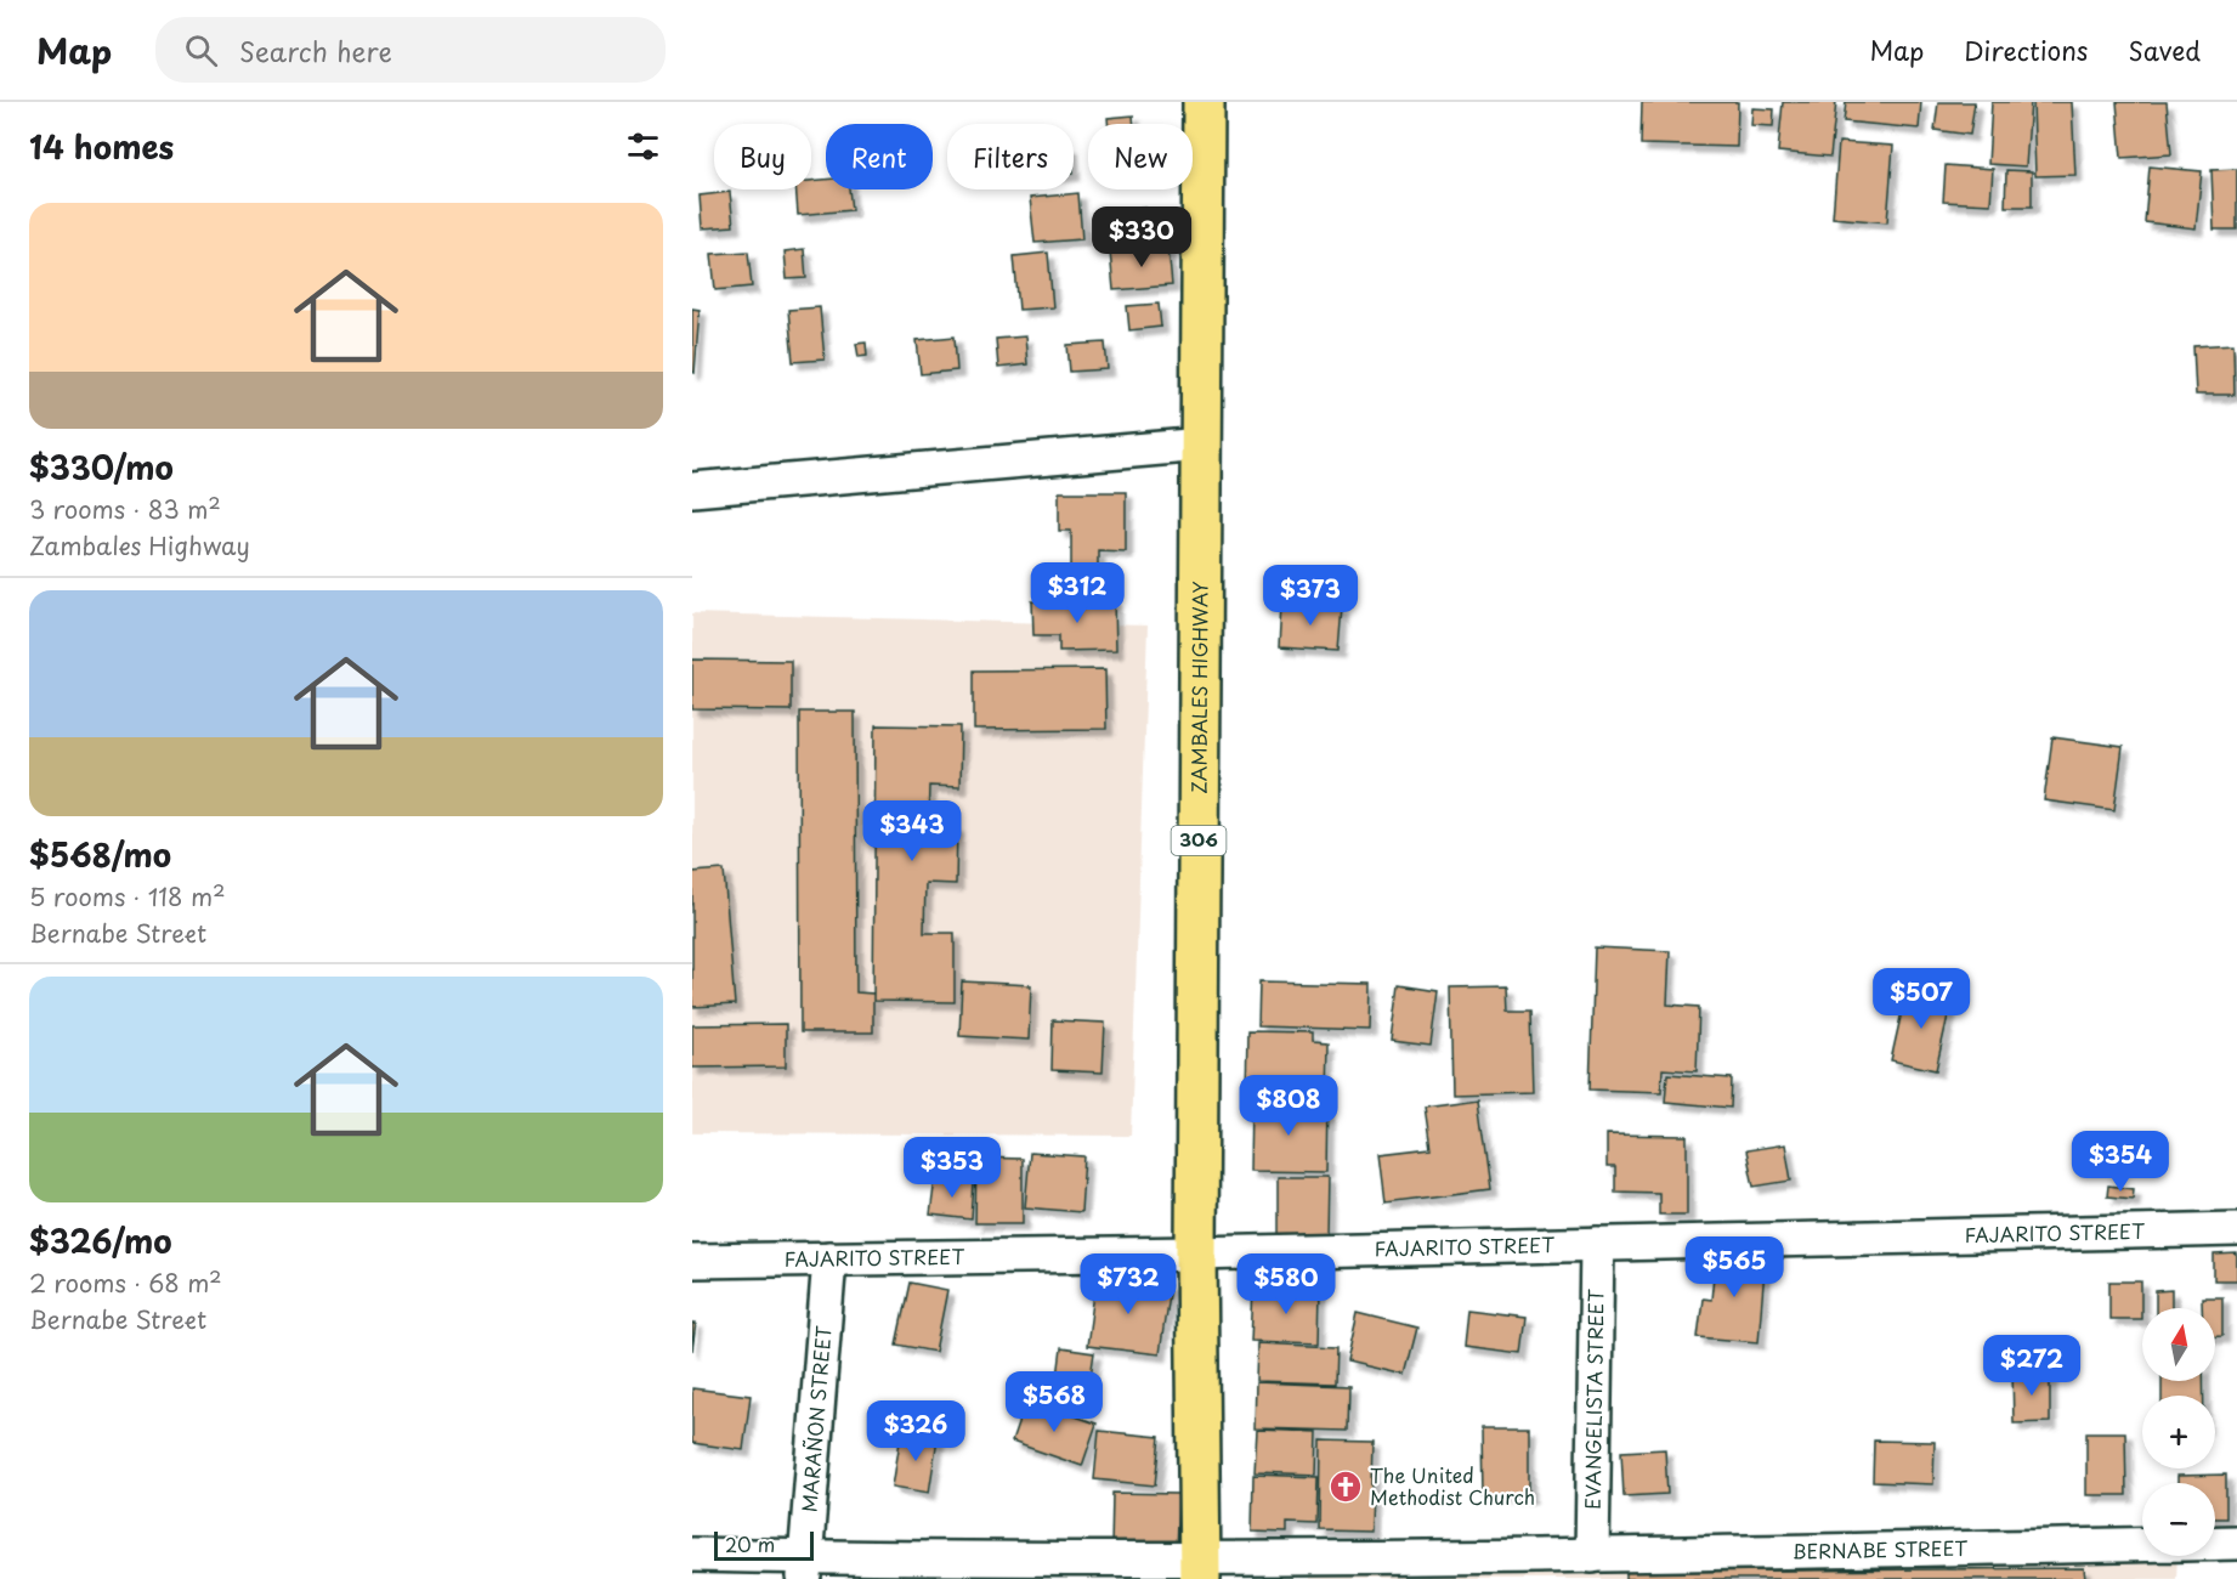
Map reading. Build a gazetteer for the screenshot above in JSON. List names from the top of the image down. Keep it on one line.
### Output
{"streets":{"main road":["ZAMBALES HIGHWAY","306"],"street":["FAJARITO STREET","EVANGELISTA STREET","MARAÑON STREET","BERNABE STREET"]},"crossings":[["ZAMBALES HIGHWAY","FAJARITO STREET"],["ZAMBALES HIGHWAY","BERNABE STREET"],["FAJARITO STREET","EVANGELISTA STREET"],["FAJARITO STREET","MARAÑON STREET"],["EVANGELISTA STREET","BERNABE STREET"],["MARAÑON STREET","BERNABE STREET"]],"places":{"church":["The United Methodist Church"]},"scale_bar":"20 m","north":"top","page":{"header":"Map","search":"Search here","nav":["Map","Directions","Saved"],"heading":"14 homes","chip":["Buy","Rent","Filters","New"],"list":[{"name":"$330/mo","note":"3 rooms · 83 m² · Zambales Highway"},{"name":"$568/mo","note":"5 rooms · 118 m² · Bernabe Street"},{"name":"$326/mo","note":"2 rooms · 68 m² · Bernabe Street"}],"price":["$330","$312","$373","$343","$507","$808","$354","$353","$565","$732","$580","$272","$568","$326"],"map_buttons":["+","−"],"scale":"20 m"}}
